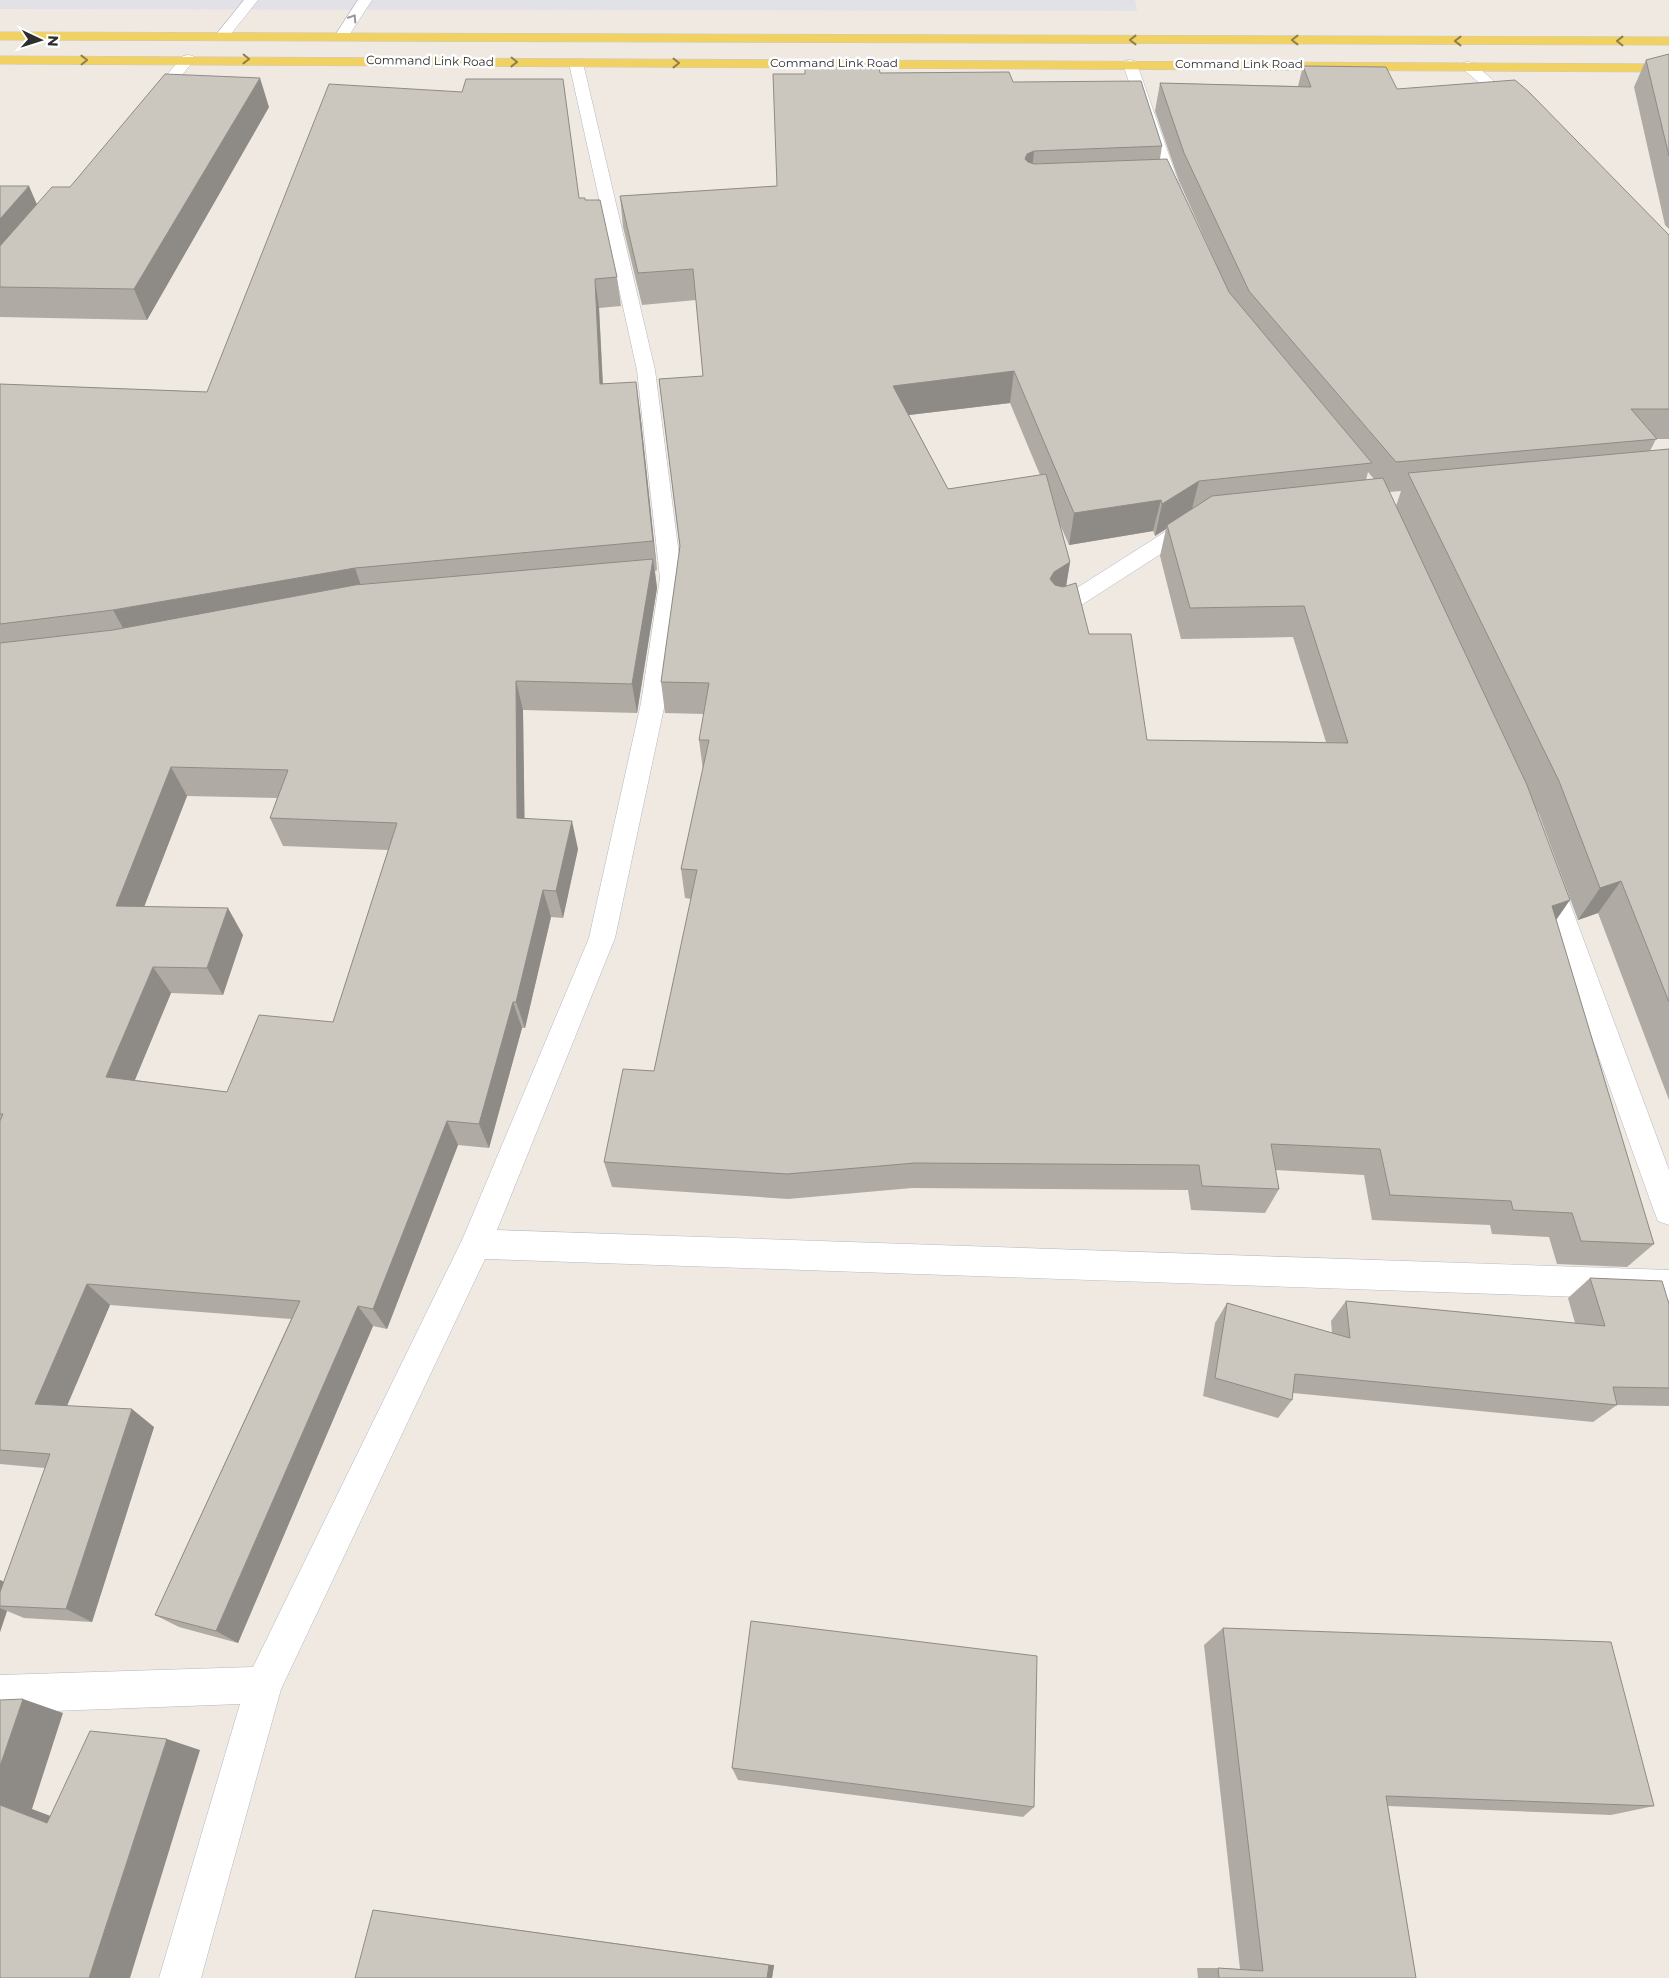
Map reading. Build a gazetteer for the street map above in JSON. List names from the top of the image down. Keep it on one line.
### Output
{"streets":{"main road":["Command Link Road"]},"north":"right"}
